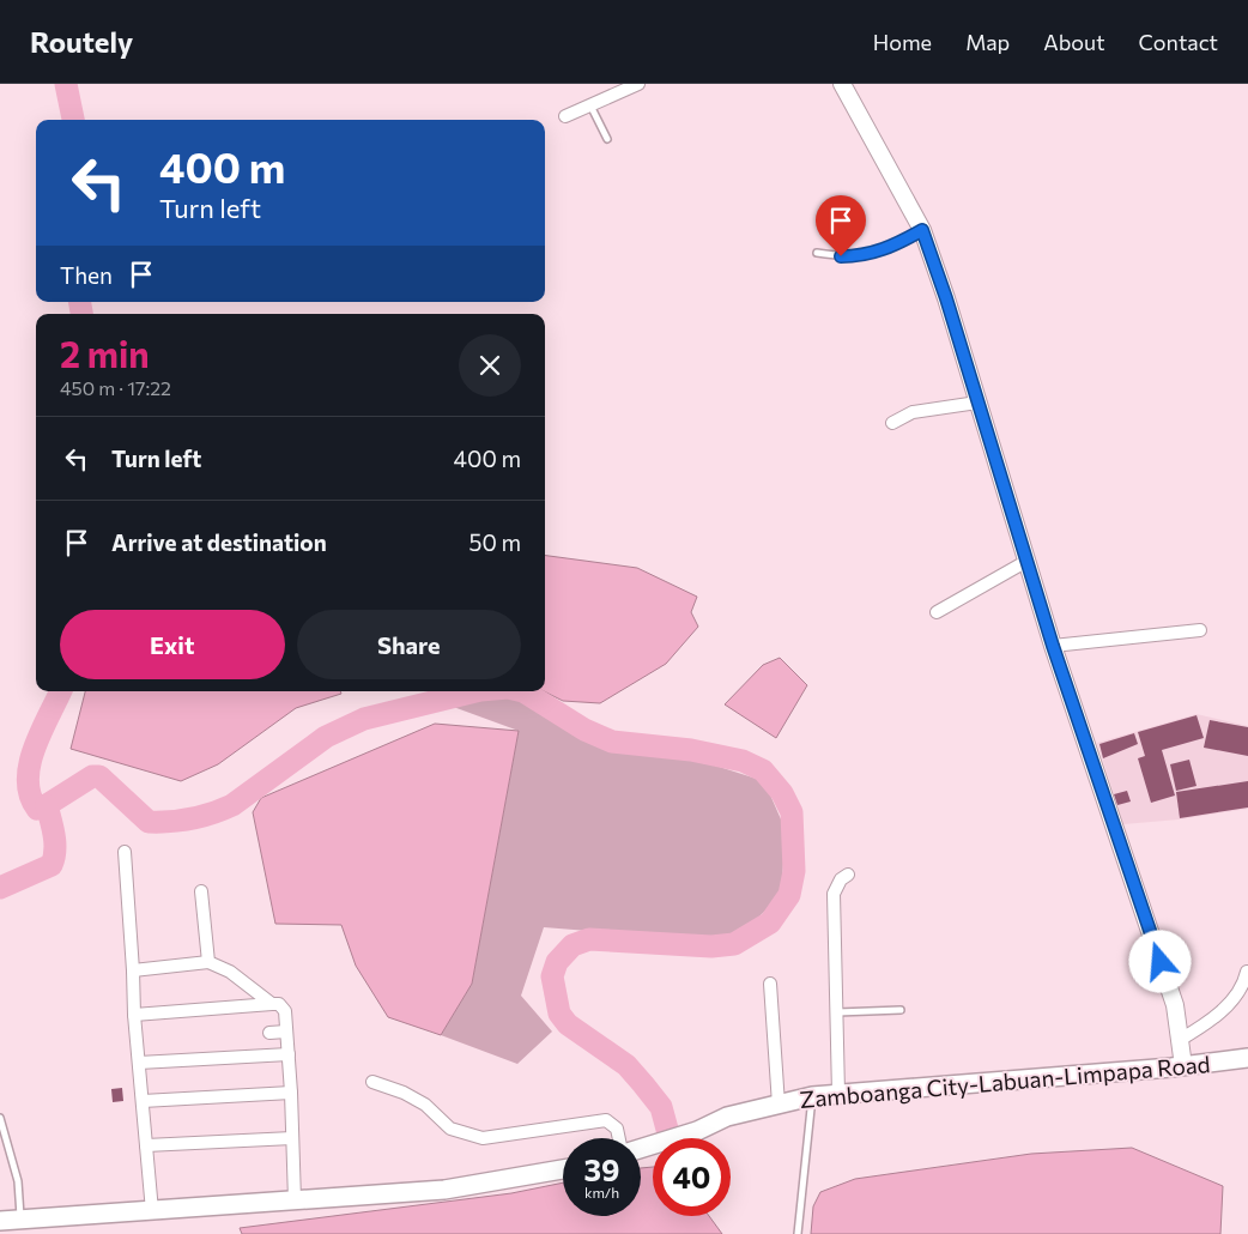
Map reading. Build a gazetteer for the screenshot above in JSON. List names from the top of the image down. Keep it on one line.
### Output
{"streets":{"main road":["Zamboanga City-Labuan-Limpapa Road"]},"page":{"header":"Routely","nav":["Home","Map","About","Contact"],"turn":["400 m","Turn left"],"then":"Then","heading":["2 min","450 m · 17:22"],"list":[{"name":"Turn left","value":"400 m"},{"name":"Arrive at destination","value":"50 m"}],"buttons":["Exit","Share"],"speed":"39 km/h","limit":"40"}}
